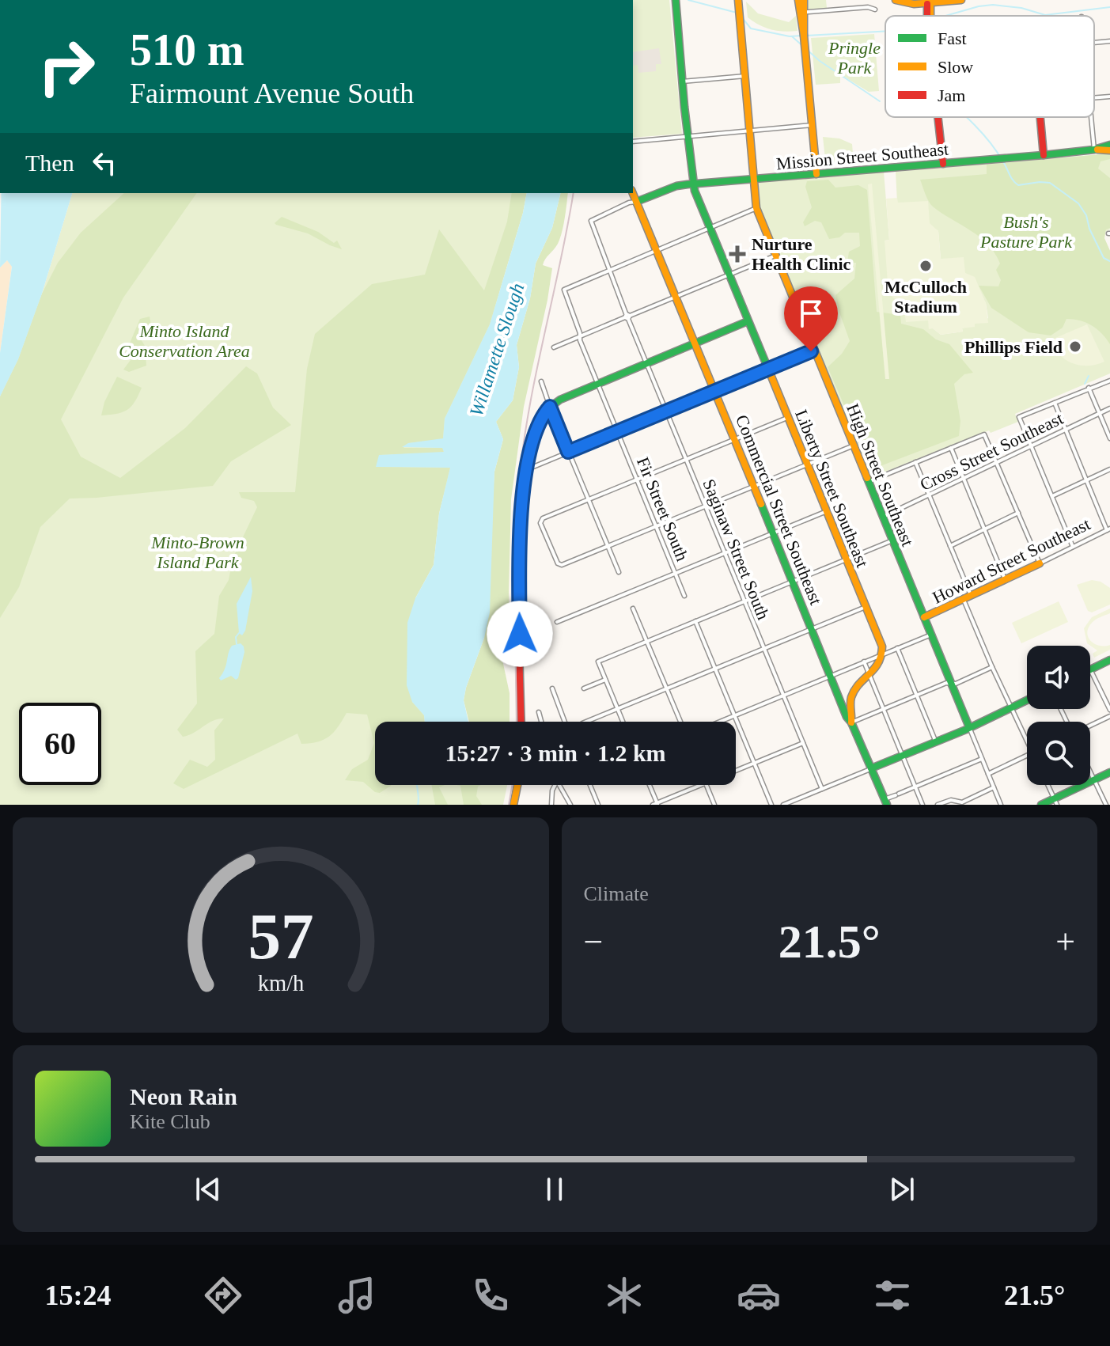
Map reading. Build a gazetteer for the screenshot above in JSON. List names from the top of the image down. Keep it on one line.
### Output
{"streets":{"main road":["Mission Street Southeast","High Street Southeast","Liberty Street Southeast","Commercial Street Southeast","Howard Street Southeast"],"street":["Cross Street Southeast","Fir Street South","Saginaw Street South"]},"crossings":[["Mission Street Southeast","High Street Southeast"],["Mission Street Southeast","Liberty Street Southeast"],["Mission Street Southeast","Commercial Street Southeast"],["Mission Street Southeast","Saginaw Street South"],["Cross Street Southeast","High Street Southeast"],["High Street Southeast","Howard Street Southeast"],["Fir Street South","Saginaw Street South"],["Commercial Street Southeast","Saginaw Street South"]],"water":["Willamette Slough"],"parks":["Pringle Park","Bush's Pasture Park","Minto Island Conservation Area","Minto-Brown Island Park"],"places":{"health":["Nurture Health Clinic"],"other":["McCulloch Stadium","Phillips Field"]},"legend":["Fast","Slow","Jam"],"page":{"turn":["510 m","Fairmount Avenue South"],"then":"Then","limit":"60","trip":"15:27 · 3 min · 1.2 km","tile":"Climate","heat":["−","21.5°","+"],"song":["Neon Rain","Kite Club"],"tabs":["15:24","21.5°"],"gauge":["57","km/h"]}}
